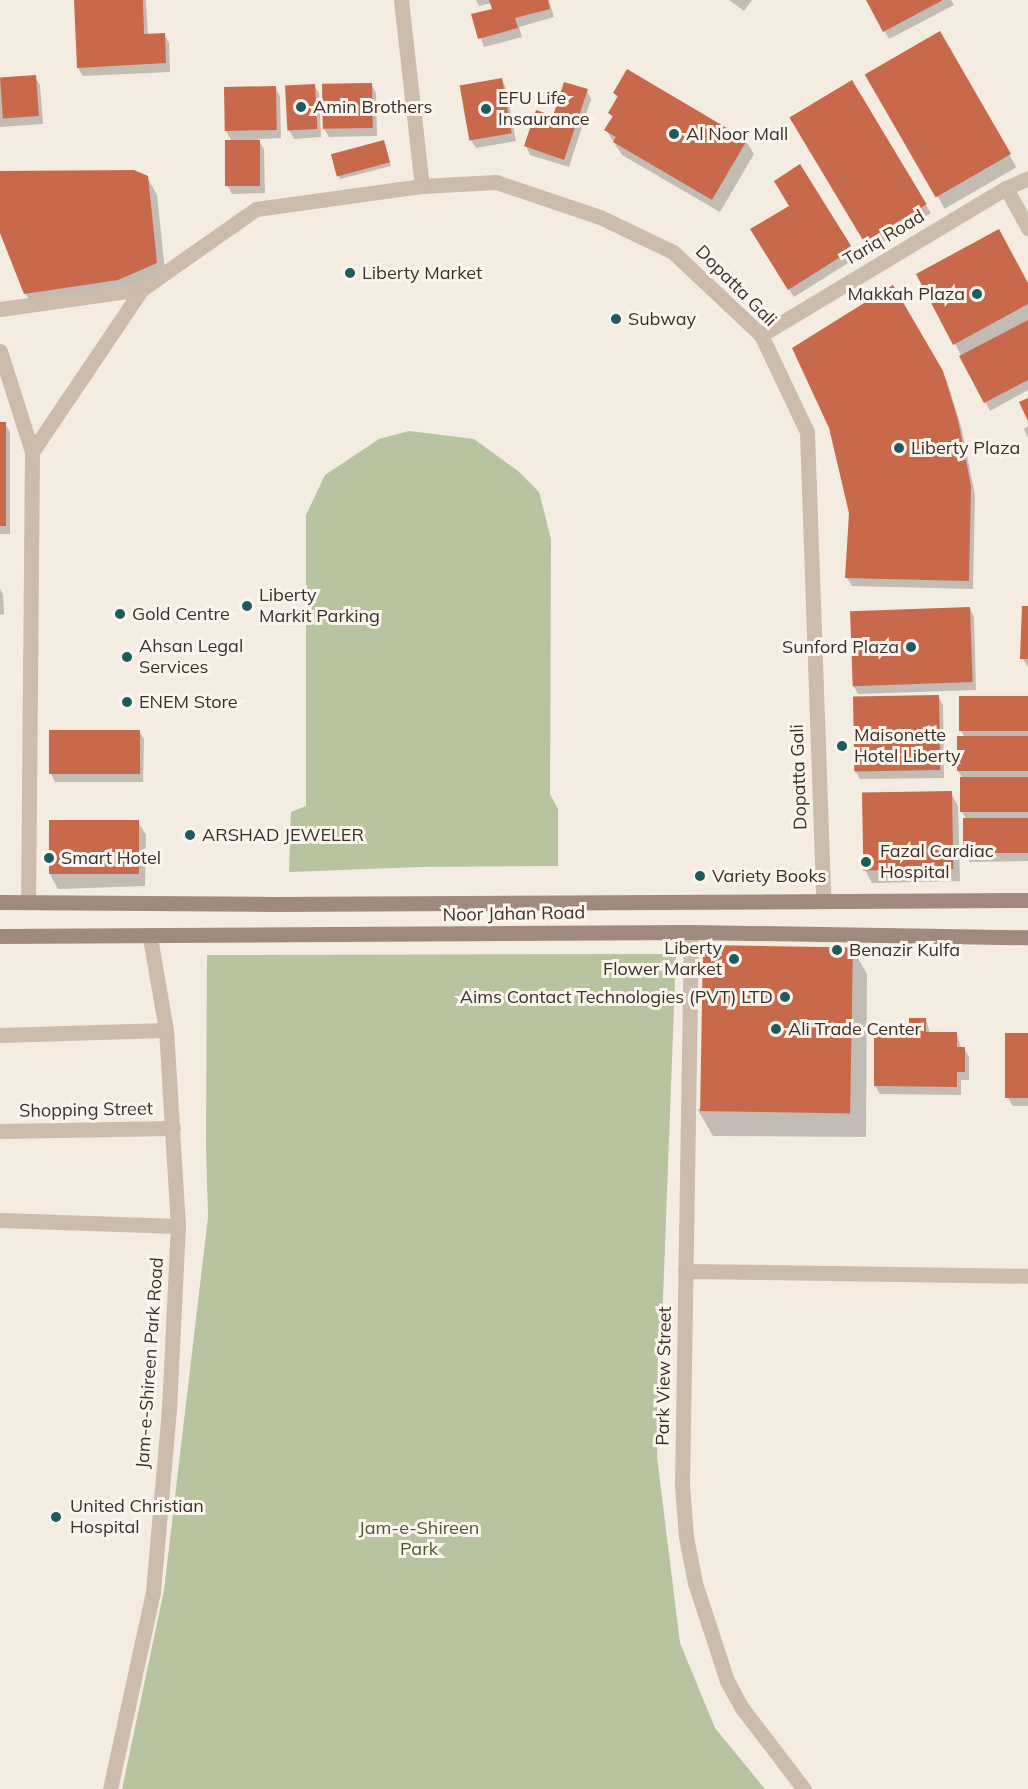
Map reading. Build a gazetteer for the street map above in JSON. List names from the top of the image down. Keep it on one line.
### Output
{"streets":{"street":["Tariq Road","Dopatta Gali","Noor Jahan Road","Shopping Street","Jam-e-Shireen Park Road","Park View Street"]},"crossings":[["Tariq Road","Dopatta Gali"],["Dopatta Gali","Noor Jahan Road"],["Noor Jahan Road","Jam-e-Shireen Park Road"],["Noor Jahan Road","Park View Street"],["Shopping Street","Jam-e-Shireen Park Road"]],"parks":["Jam-e-Shireen Park"],"places":["Amin Brothers","EFU Life Insaurance","Al Noor Mall","Liberty Market","Makkah Plaza","Subway","Liberty Plaza","Liberty Markit Parking","Gold Centre","Sunford Plaza","Ahsan Legal Services","ENEM Store","Maisonette Hotel Liberty","ARSHAD JEWELER","Smart Hotel","Fazal Cardiac Hospital","Variety Books","Benazir Kulfa","Liberty Flower Market","Aims Contact Technologies (PVT) LTD","Ali Trade Center","United Christian Hospital"]}
